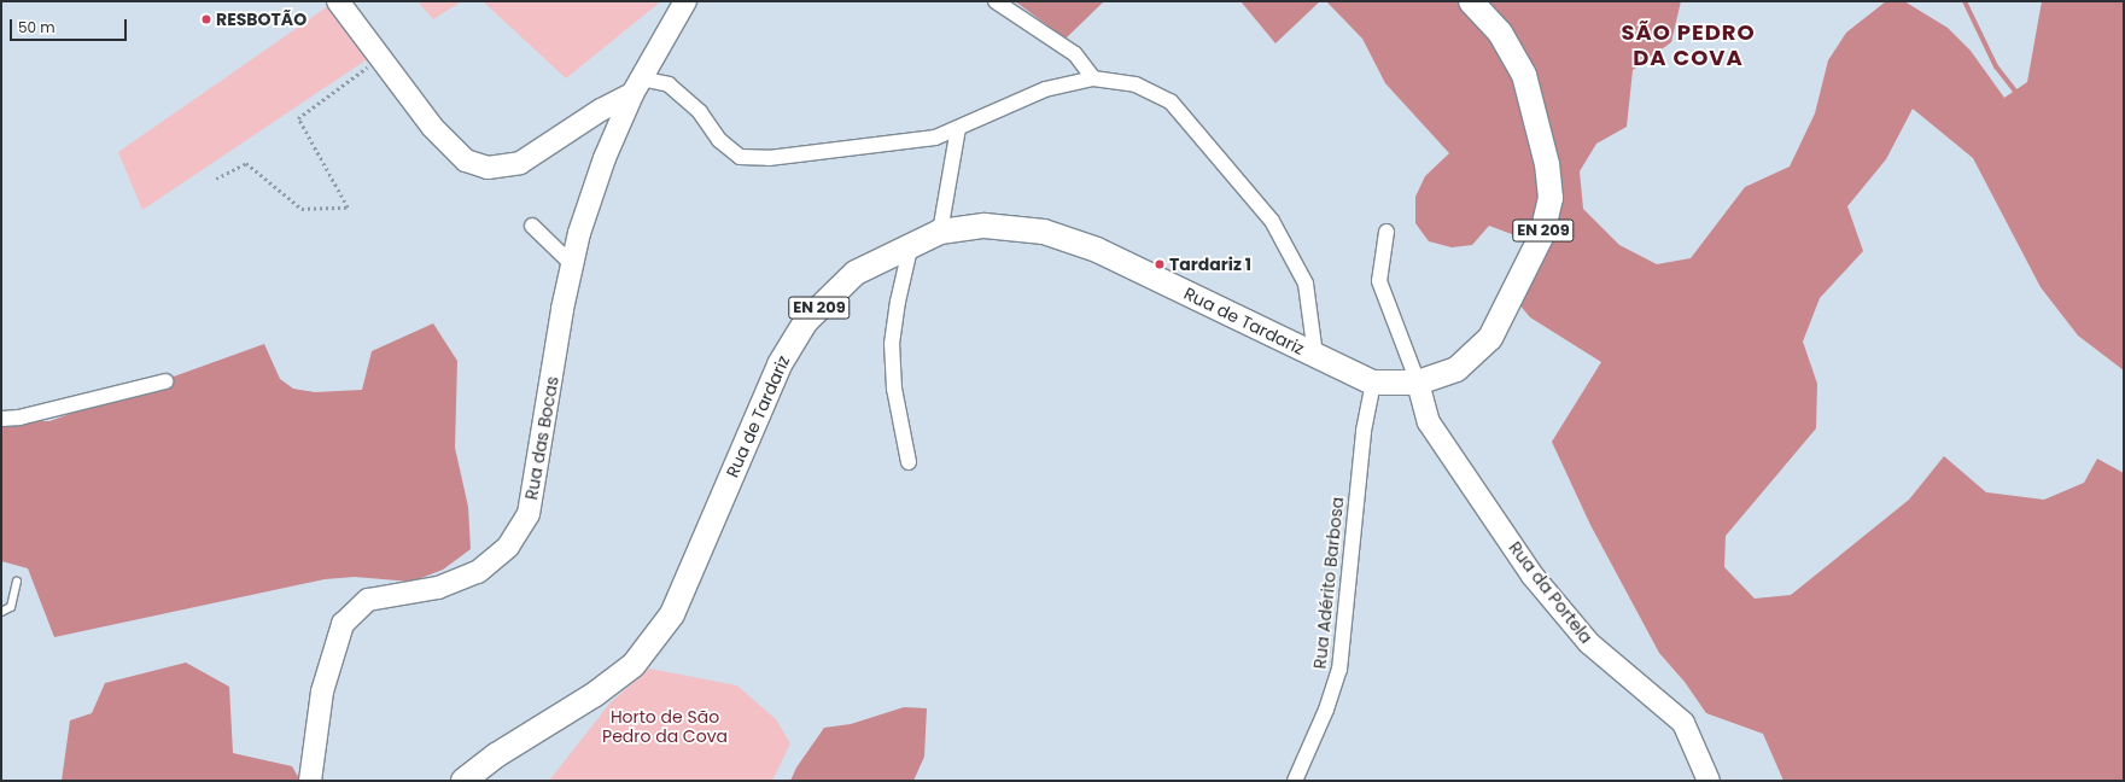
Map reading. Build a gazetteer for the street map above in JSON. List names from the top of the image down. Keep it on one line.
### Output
{"streets":{"main road":["EN 209","Rua de Tardariz"],"street":["Rua das Bocas","Rua Adérito Barbosa","Rua da Portela"]},"crossings":[["Rua de Tardariz","Rua Adérito Barbosa"],["Rua de Tardariz","Rua da Portela"]],"districts":["SÃO PEDRO DA COVA"],"parks":["Horto de São Pedro da Cova"],"places":["RESBOTÃO","Tardariz 1"],"scale_bar":"50 m"}
